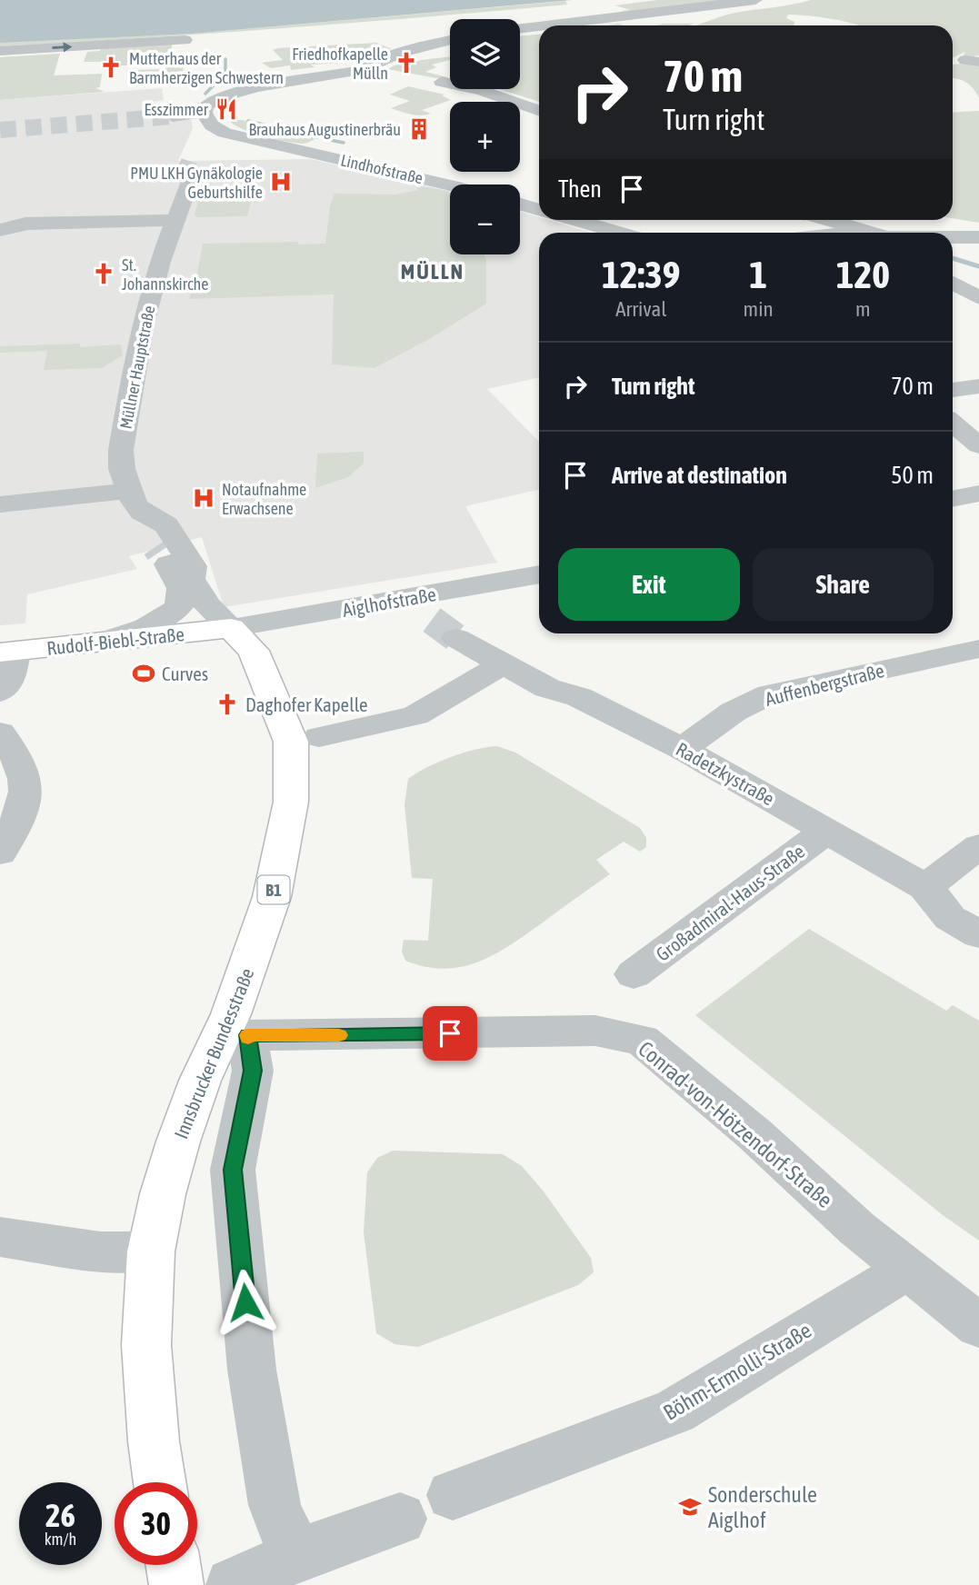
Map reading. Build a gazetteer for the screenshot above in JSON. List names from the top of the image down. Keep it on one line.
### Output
{"streets":{"main road":["Rudolf-Biebl-Straße","B1","Innsbrucker Bundesstraße"],"street":["Lindhofstraße","Müllner Hauptstraße","Aiglhofstraße","Auffenbergstraße","Radetzkystraße","Großadmiral-Haus-Straße","Conrad-von-Hötzendorf-Straße","Böhm-Ermolli-Straße"]},"crossings":[["Lindhofstraße","Müllner Hauptstraße"],["Müllner Hauptstraße","Aiglhofstraße"],["Müllner Hauptstraße","Rudolf-Biebl-Straße"],["Müllner Hauptstraße","Innsbrucker Bundesstraße"],["Aiglhofstraße","Rudolf-Biebl-Straße"],["Aiglhofstraße","Innsbrucker Bundesstraße"],["Rudolf-Biebl-Straße","Innsbrucker Bundesstraße"],["Auffenbergstraße","Radetzkystraße"],["Radetzkystraße","Großadmiral-Haus-Straße"],["Innsbrucker Bundesstraße","Conrad-von-Hötzendorf-Straße"],["Conrad-von-Hötzendorf-Straße","Böhm-Ermolli-Straße"]],"districts":["MÜLLN"],"places":{"church":["Friedhofkapelle Mülln","Mutterhaus der Barmherzigen Schwestern","St. Johannskirche","Daghofer Kapelle"],"restaurant":["Esszimmer"],"building":["Brauhaus Augustinerbräu"],"hospital":["PMU LKH Gynäkologie Geburtshilfe","Notaufnahme Erwachsene"],"sports":["Curves"],"school or university":["Sonderschule Aiglhof"]},"page":{"map_buttons":["+","−"],"turn":["70 m","Turn right"],"then":"Then","eta":["12:39","Arrival","1","min","120","m"],"list":[{"name":"Turn right","value":"70 m"},{"name":"Arrive at destination","value":"50 m"}],"buttons":["Exit","Share"],"speed":"26 km/h","limit":"30"}}
